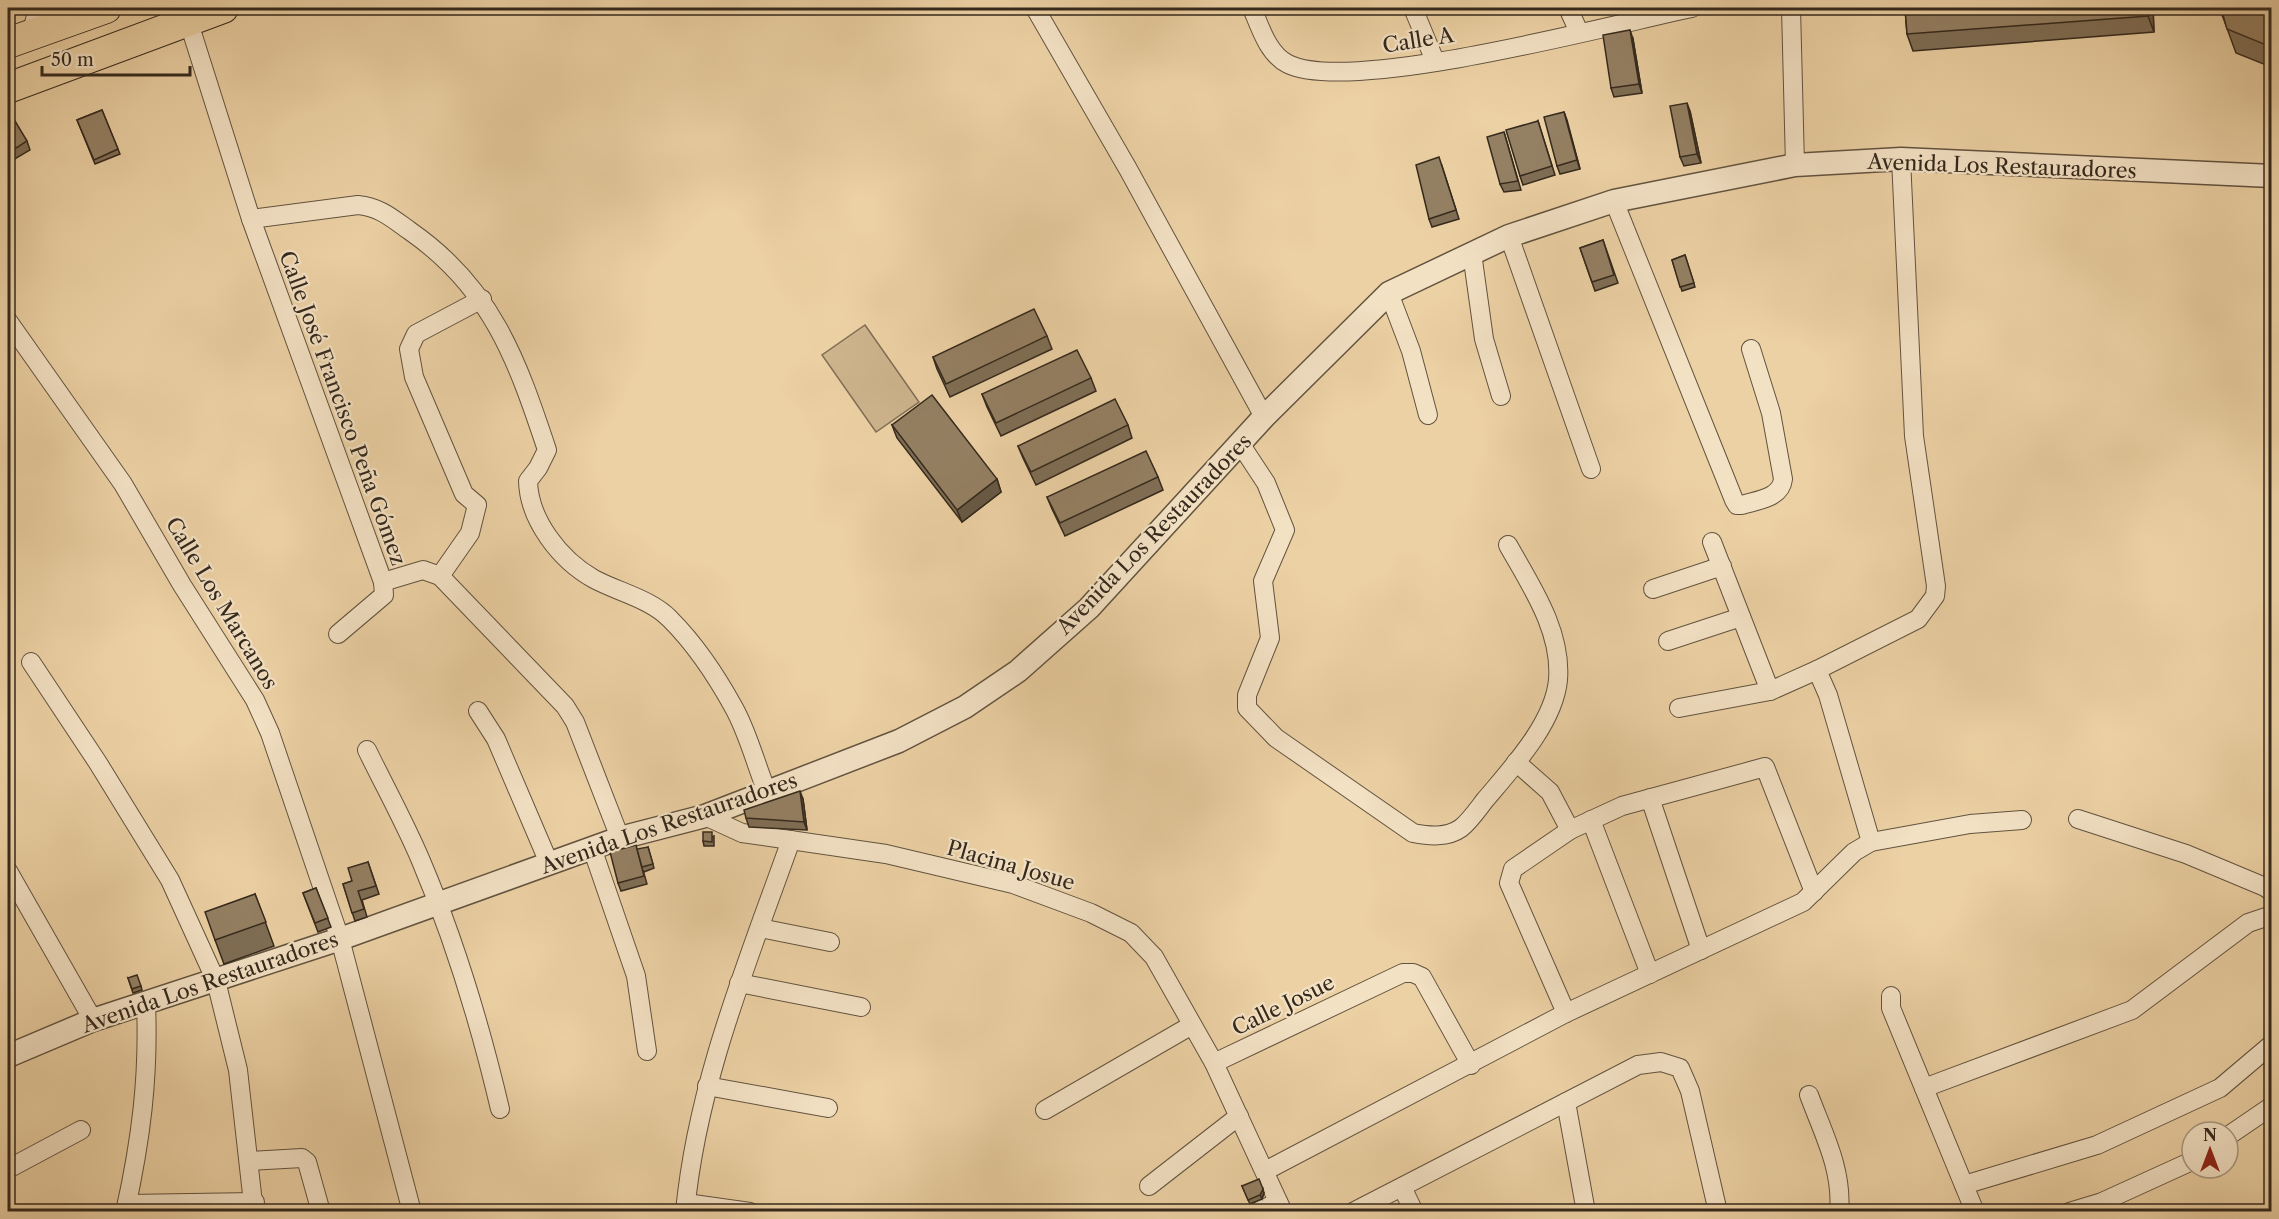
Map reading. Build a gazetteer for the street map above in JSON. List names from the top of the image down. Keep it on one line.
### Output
{"streets":{"street":["Calle A","Avenida Los Restauradores","Calle José Francisco Peña Gómez","Calle Los Marcanos","Placina Josue","Calle Josue"]},"crossings":[["Avenida Los Restauradores","Calle Los Marcanos"],["Avenida Los Restauradores","Placina Josue"],["Placina Josue","Calle Josue"]],"scale_bar":"50 m","north":"top"}
